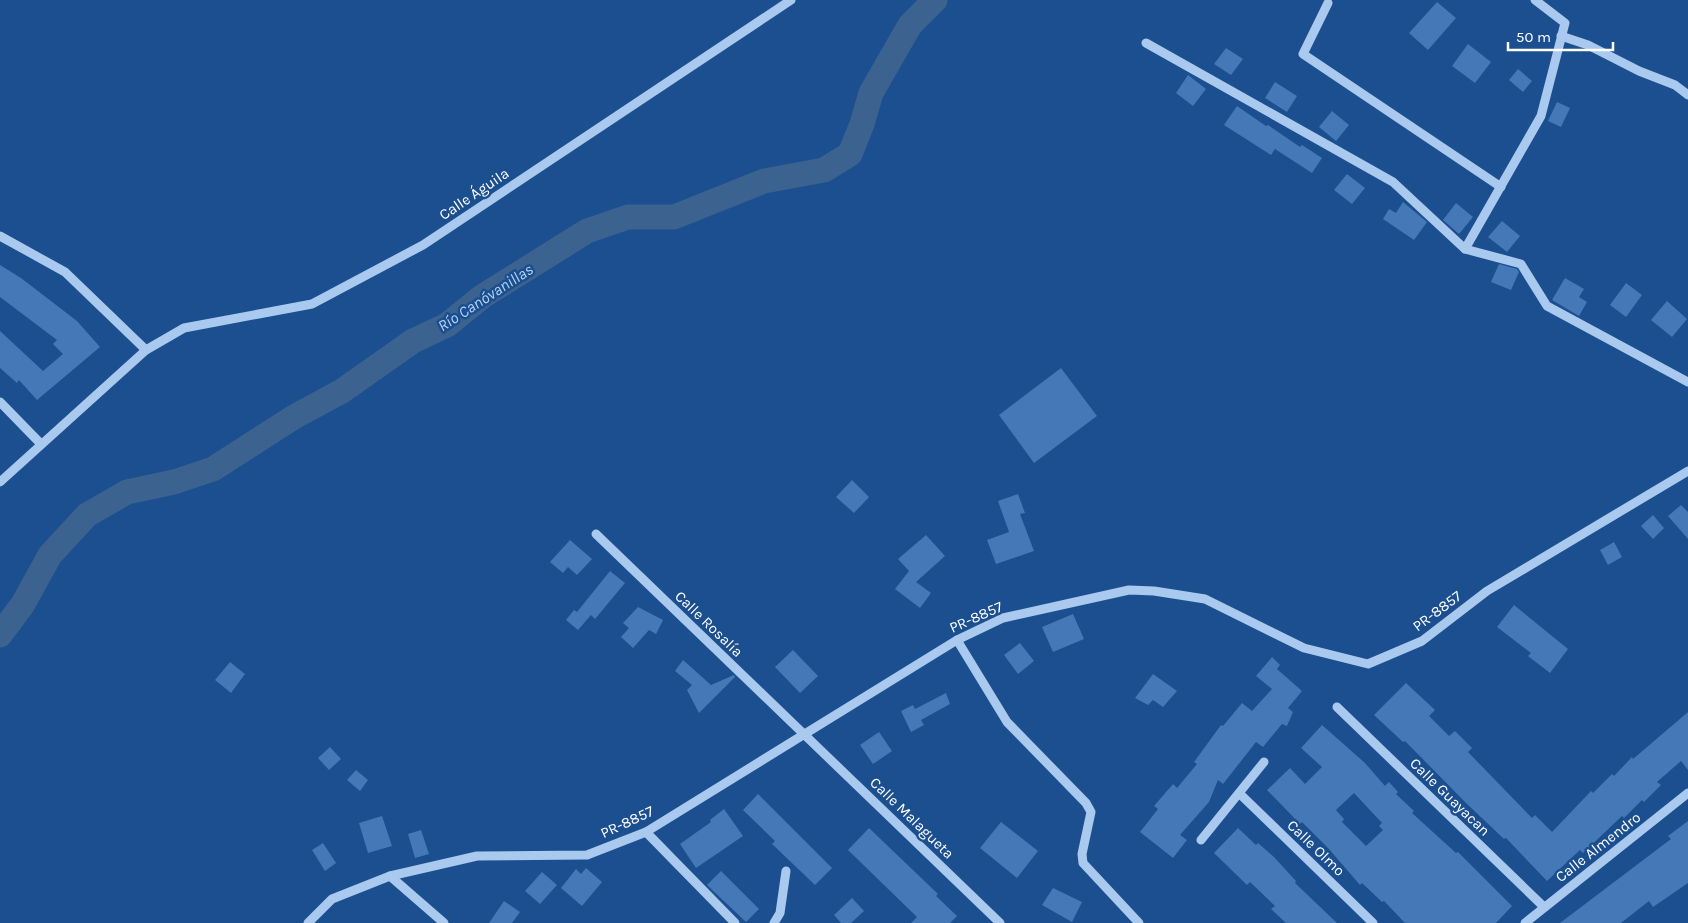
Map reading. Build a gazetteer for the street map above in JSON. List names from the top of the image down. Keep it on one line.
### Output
{"streets":{"street":["Calle Águila","PR-8857","Calle Rosalía","Calle Guayacan","Calle Malagueta","Calle Almendro","Calle Olmo"]},"crossings":[["PR-8857","Calle Rosalía"],["PR-8857","Calle Malagueta"],["Calle Rosalía","Calle Malagueta"],["Calle Guayacan","Calle Almendro"]],"water":["Río Canóvanillas"],"scale_bar":"50 m"}
